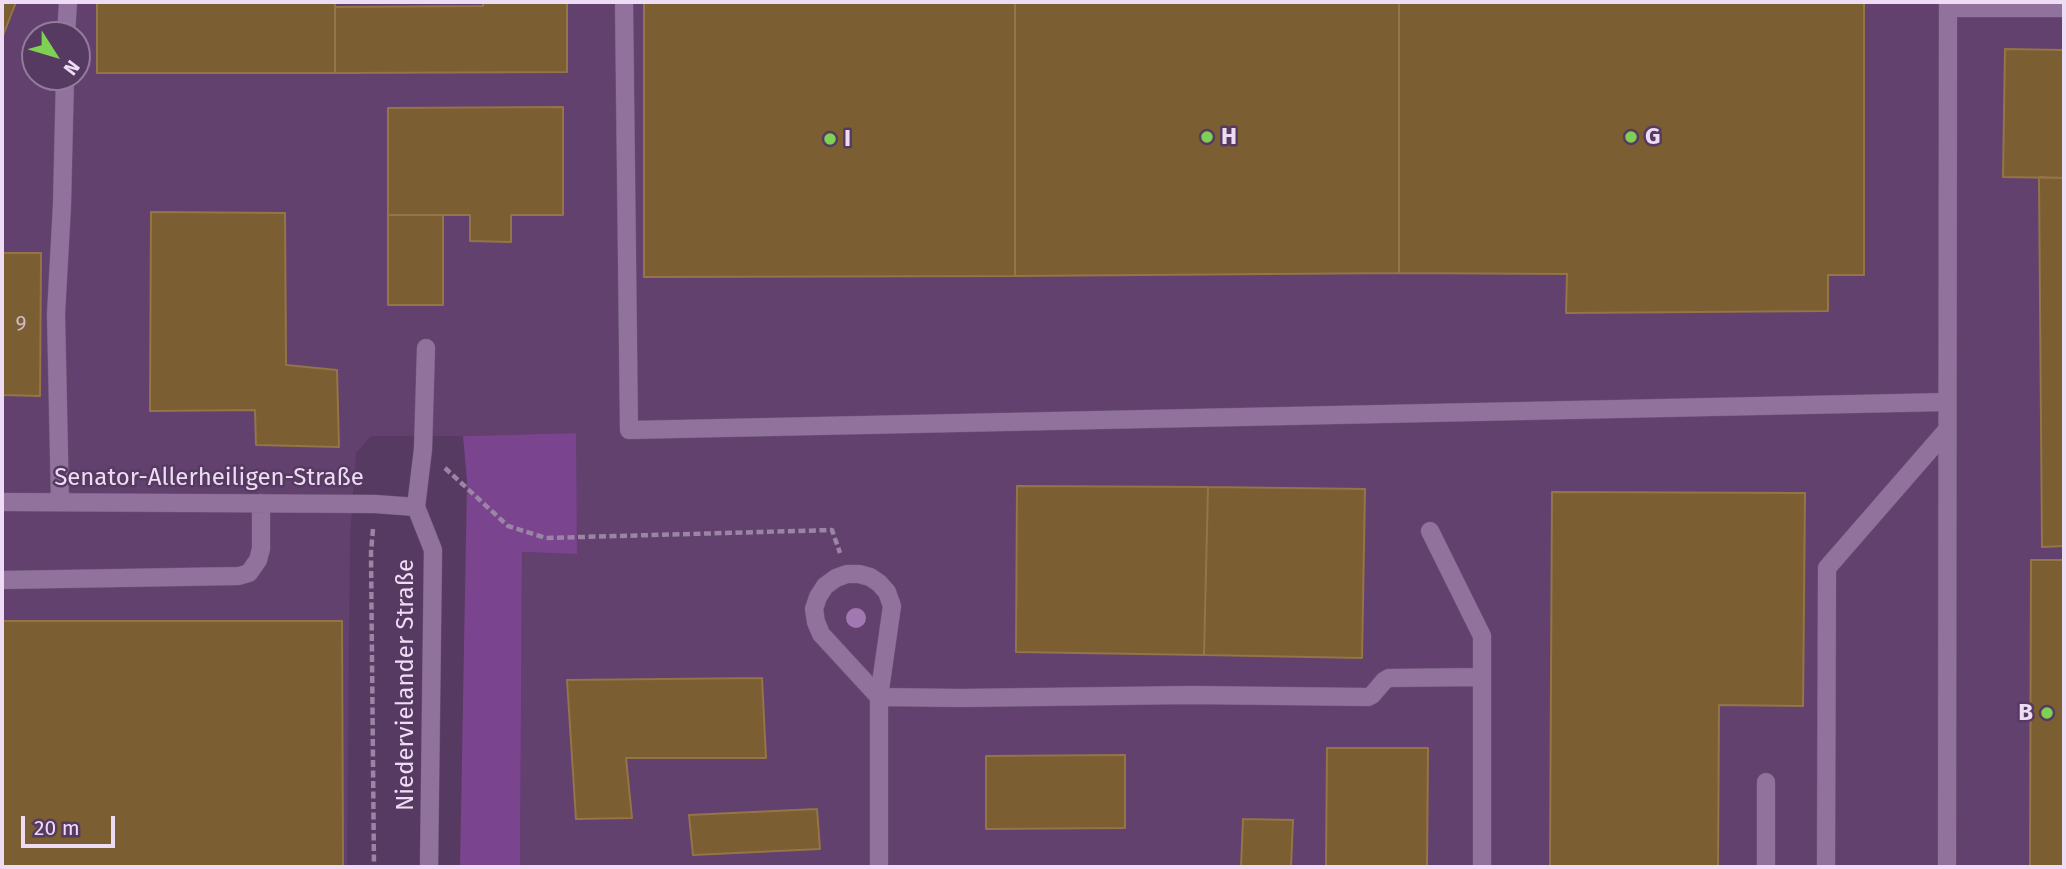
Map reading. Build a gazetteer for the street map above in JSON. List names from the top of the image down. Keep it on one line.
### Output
{"streets":{"street":["Senator-Allerheiligen-Straße","Niedervielander Straße"]},"crossings":[["Senator-Allerheiligen-Straße","Niedervielander Straße"]],"places":["H","G","I","B"],"house_numbers":["9"],"scale_bar":"20 m","north":"bottom right"}
